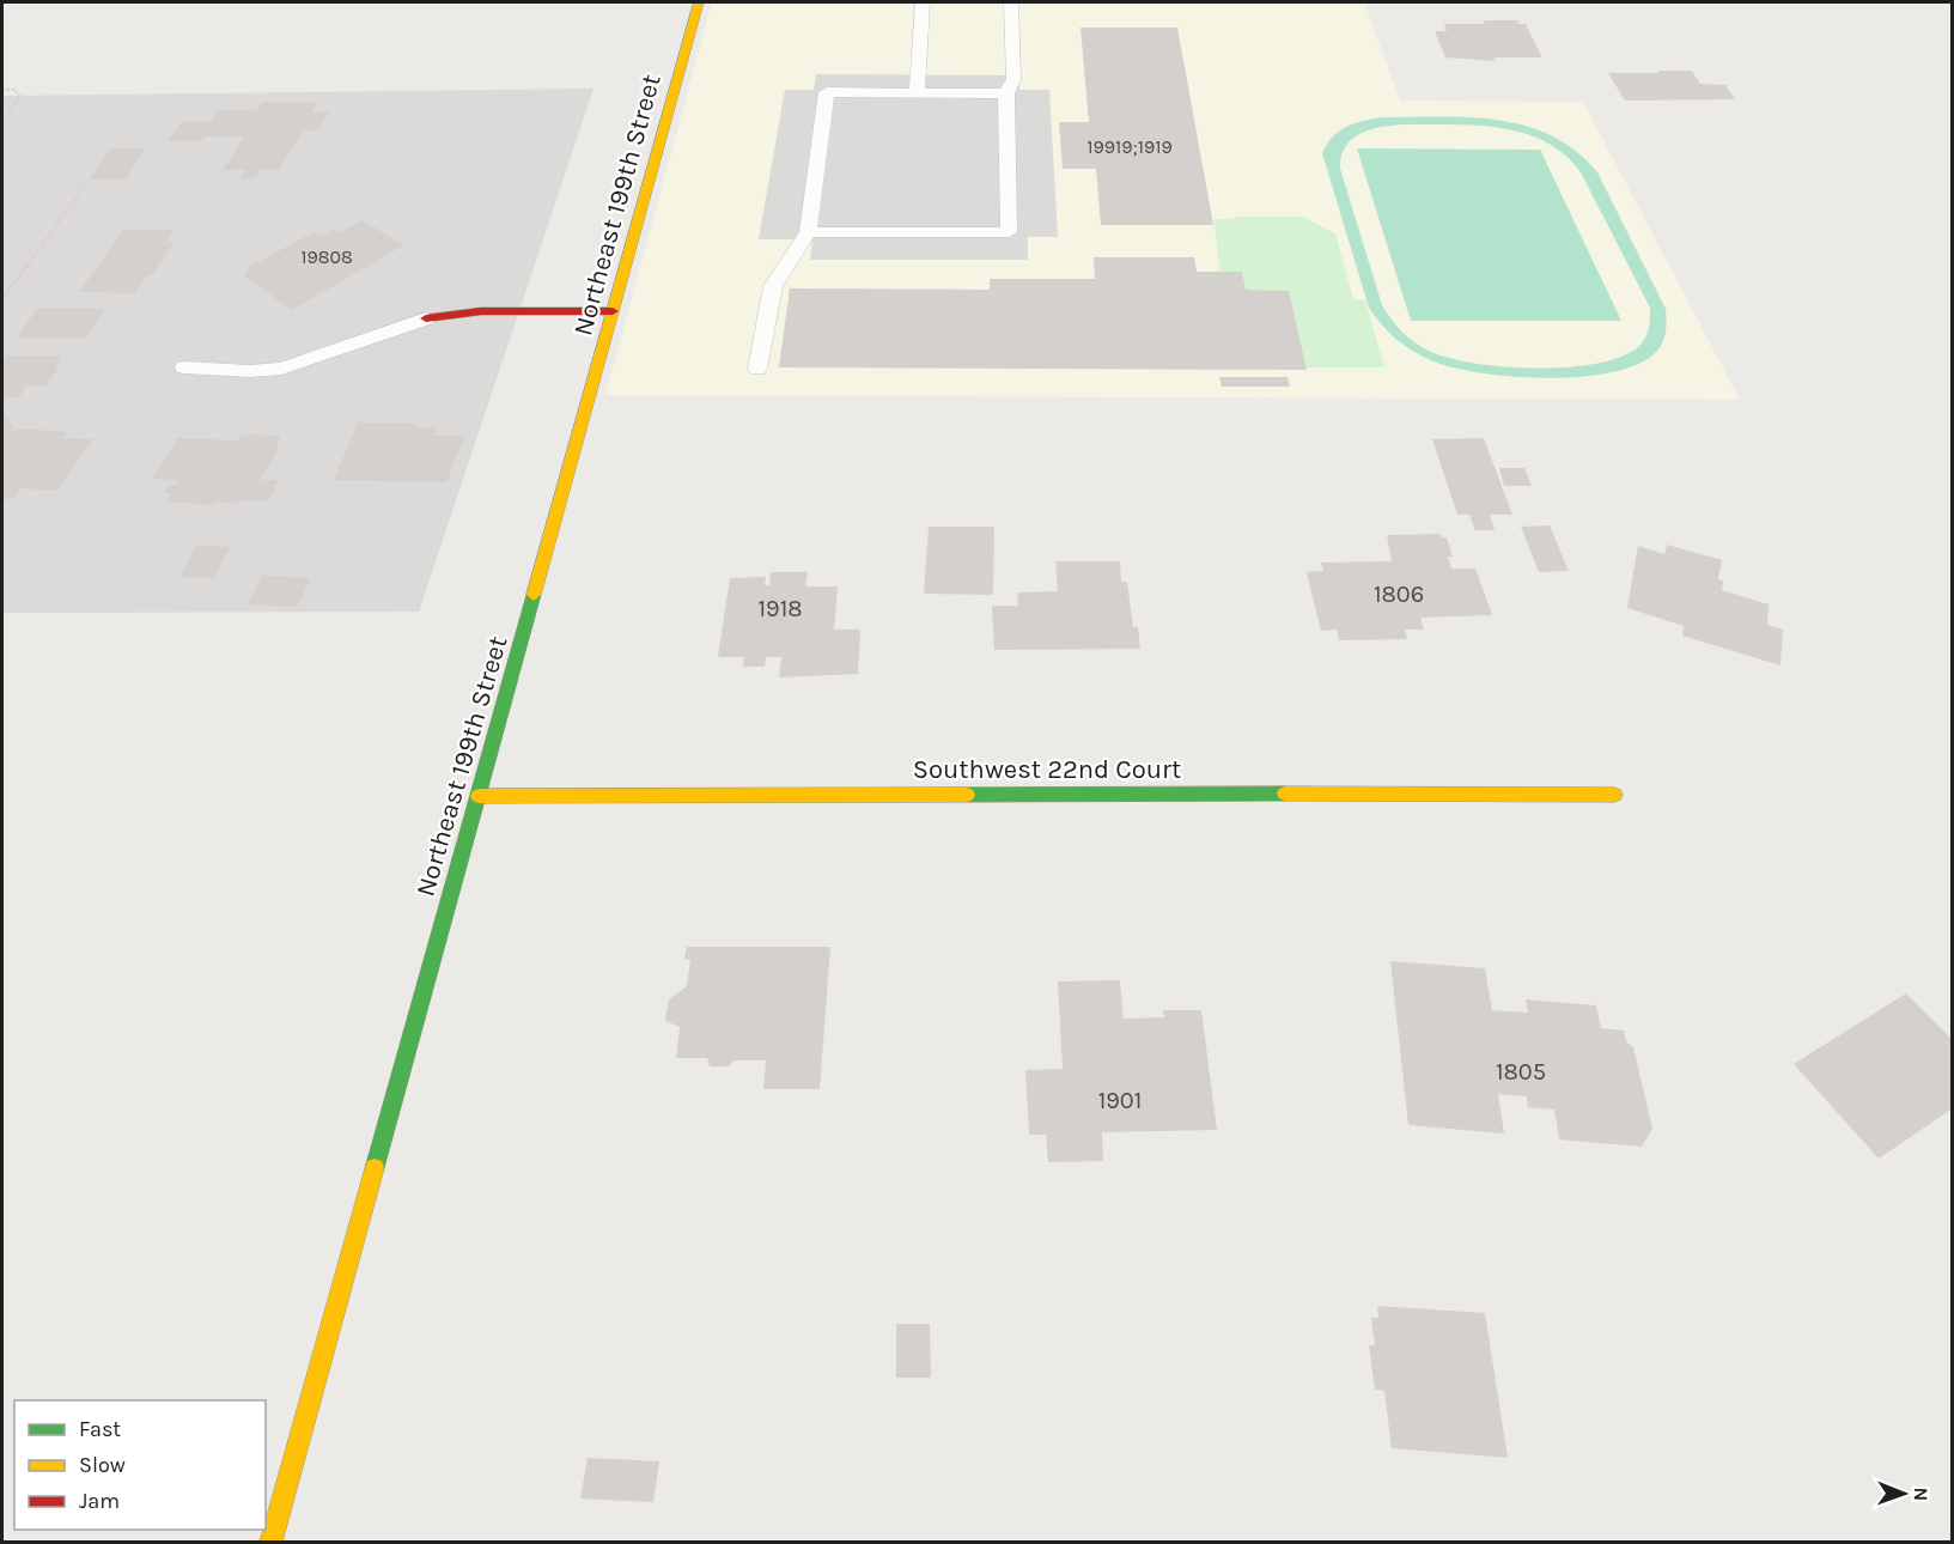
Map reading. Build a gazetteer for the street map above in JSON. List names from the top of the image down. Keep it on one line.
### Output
{"streets":{"main road":["Northeast 199th Street","Southwest 22nd Court"]},"crossings":[["Northeast 199th Street","Southwest 22nd Court"]],"house_numbers":["19919;1919","19808","1806","1918","1805","1901"],"legend":["Fast","Slow","Jam"],"north":"right"}
